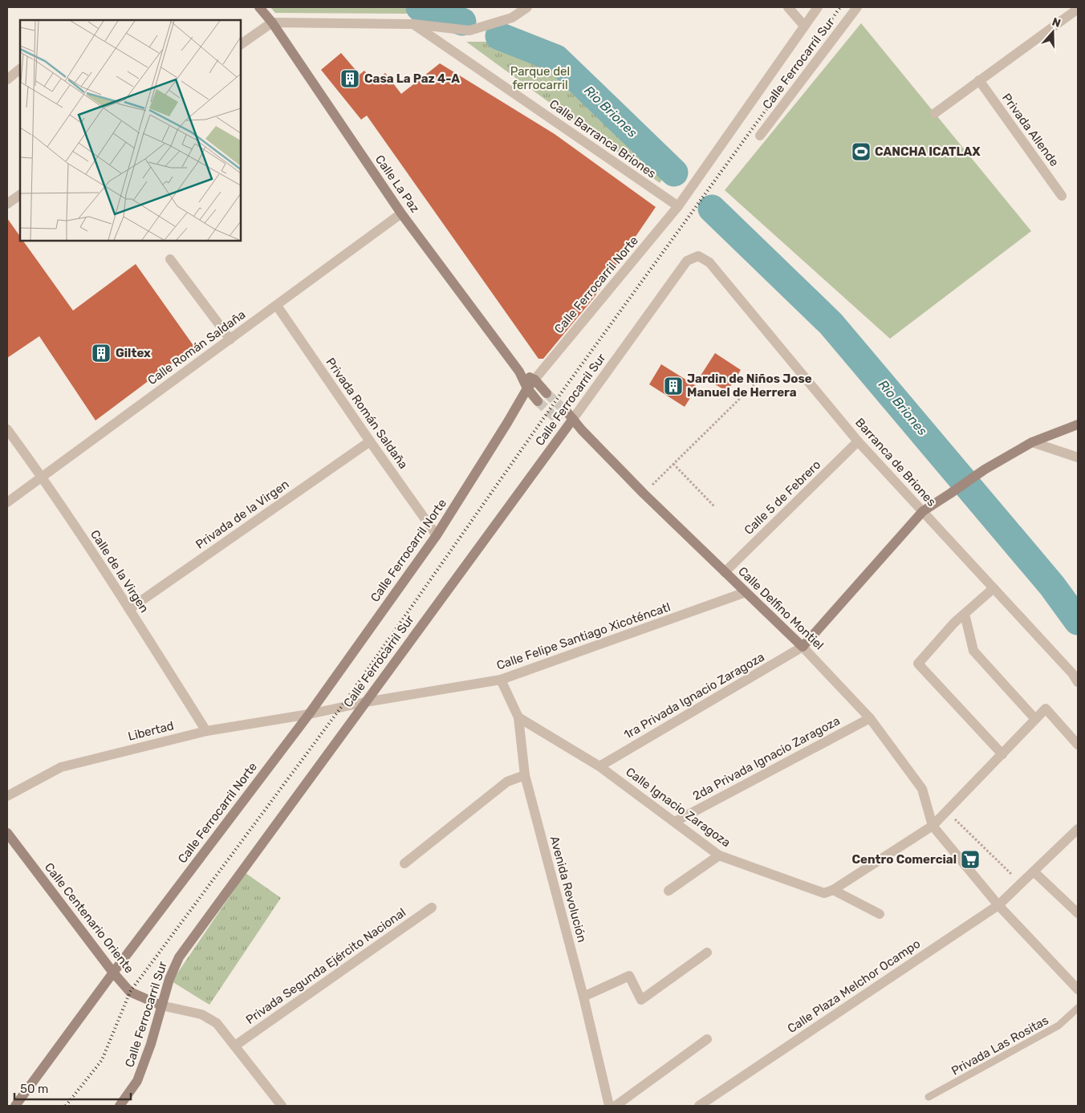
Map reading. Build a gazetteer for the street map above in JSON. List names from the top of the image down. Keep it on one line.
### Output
{"streets":{"main road":["Calle Ferrocarril Sur","Calle La Paz","Calle Ferrocarril Norte","Calle Delfino Montiel","Calle Centenario Oriente"],"street":["Privada Allende","Calle Barranca Briones","Calle Román Saldaña","Privada Román Saldaña","Barranca de Briones","Calle 5 de Febrero","Privada de la Virgen","Calle de la Virgen","Calle Felipe Santiago Xicoténcatl","1ra Privada Ignacio Zaragoza","Libertad","2da Privada Ignacio Zaragoza","Calle Ignacio Zaragoza","Avenida Revolución","Privada Segunda Ejército Nacional","Calle Plaza Melchor Ocampo"],"lane":["Privada Las Rositas"]},"crossings":[["Calle Ferrocarril Sur","Barranca de Briones"],["Calle Ferrocarril Sur","Calle Delfino Montiel"],["Calle Ferrocarril Sur","Calle Felipe Santiago Xicoténcatl"],["Calle Ferrocarril Sur","Calle Centenario Oriente"],["Calle Barranca Briones","Calle Ferrocarril Norte"],["Calle La Paz","Calle Ferrocarril Norte"],["Calle La Paz","Calle Román Saldaña"],["Calle Ferrocarril Norte","Privada Román Saldaña"],["Calle Ferrocarril Norte","Calle Felipe Santiago Xicoténcatl"],["Calle Ferrocarril Norte","Libertad"],["Calle Ferrocarril Norte","Calle Centenario Oriente"],["Calle Román Saldaña","Privada Román Saldaña"],["Calle Román Saldaña","Calle de la Virgen"],["Privada Román Saldaña","Privada de la Virgen"],["Barranca de Briones","Calle 5 de Febrero"],["Calle 5 de Febrero","Calle Delfino Montiel"],["Privada de la Virgen","Calle de la Virgen"],["Calle de la Virgen","Libertad"],["Calle Delfino Montiel","Calle Felipe Santiago Xicoténcatl"],["Calle Delfino Montiel","1ra Privada Ignacio Zaragoza"],["Calle Delfino Montiel","2da Privada Ignacio Zaragoza"],["Calle Delfino Montiel","Calle Plaza Melchor Ocampo"],["Calle Felipe Santiago Xicoténcatl","Libertad"],["Calle Felipe Santiago Xicoténcatl","Avenida Revolución"],["1ra Privada Ignacio Zaragoza","Calle Ignacio Zaragoza"],["2da Privada Ignacio Zaragoza","Calle Ignacio Zaragoza"],["Calle Ignacio Zaragoza","Avenida Revolución"]],"water":["Rio Briones"],"parks":["Parque del ferrocarril"],"places":{"building":["Casa La Paz 4-A","Giltex","Jardin de Niños Jose Manuel de Herrera"],"sports":["CANCHA ICATLAX"],"supermarket":["Centro Comercial"]},"scale_bar":"50 m","north":"top"}
